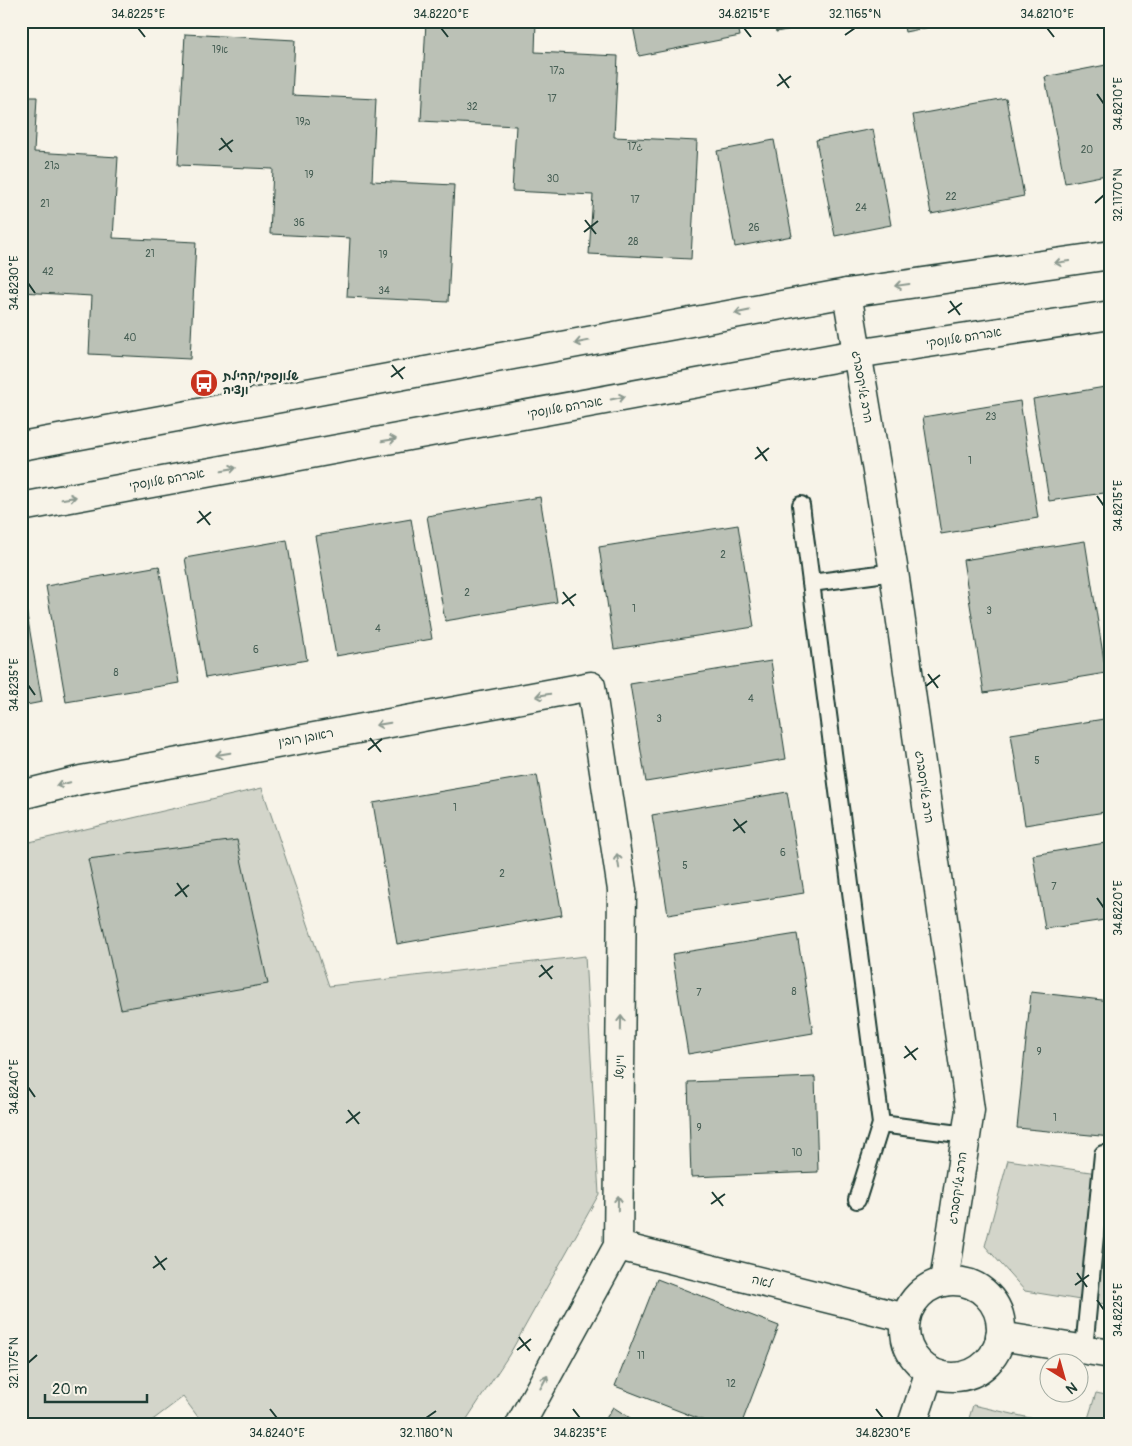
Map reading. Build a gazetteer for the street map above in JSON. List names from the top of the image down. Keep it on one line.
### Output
{"streets":{"street":["אברהם שלונסקי","הרב גליקסברג","ראובן רובין","ויינשל","לאה"]},"crossings":[["אברהם שלונסקי","הרב גליקסברג"],["הרב גליקסברג","לאה"],["ראובן רובין","ויינשל"],["ויינשל","לאה"]],"one_way":["ראובן רובין","ויינשל"],"places":{"bus stop":["שלונסקי/קהילת ונציה"]},"house_numbers":["19א","17ב","17","32","19ב","17ג","20","21ב","19","30","22","17","21","24","36","26","28","21","19","42","34","40","23","1","2","2","1","3","4","6","8","4","3","5","1","6","5","2","7","8","7","9","1","9","10","11","12"],"scale_bar":"20 m","north":"bottom right","coordinates":["34.8225°E","34.8220°E","34.8215°E","32.1165°N","34.8210°E","32.1170°N","34.8230°E","34.8235°E","34.8240°E","32.1175°N","32.1180°N"]}
